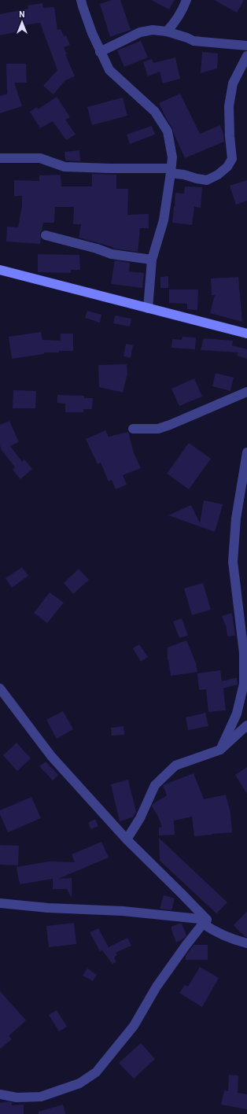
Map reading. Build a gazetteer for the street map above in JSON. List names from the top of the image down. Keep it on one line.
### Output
{"north":"top"}
